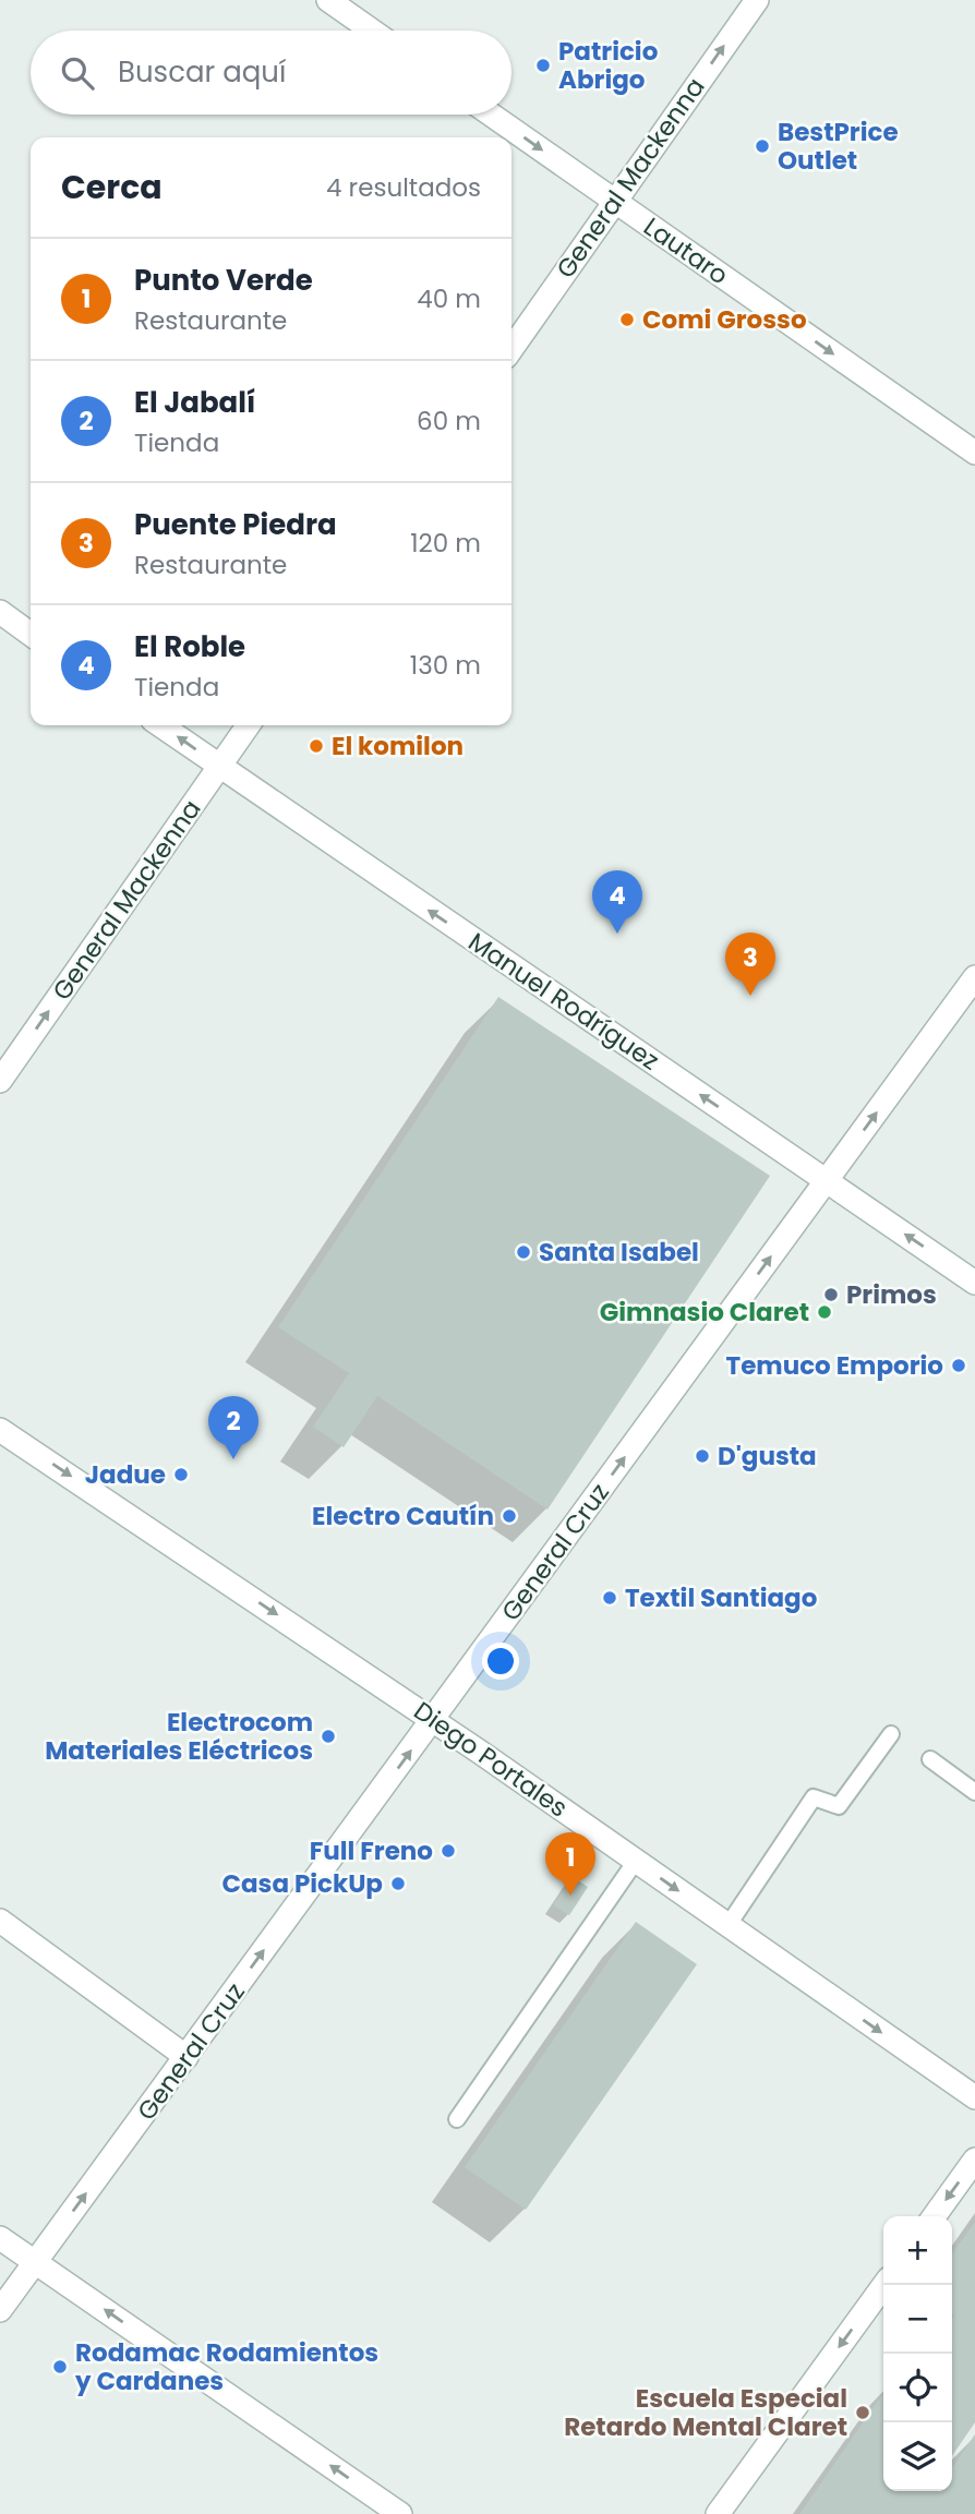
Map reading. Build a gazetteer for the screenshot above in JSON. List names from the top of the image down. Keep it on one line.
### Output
{"streets":{"street":["General Mackenna","Lautaro","Manuel Rodríguez","General Cruz","Diego Portales"]},"crossings":[["General Mackenna","Lautaro"],["General Mackenna","Manuel Rodríguez"],["Manuel Rodríguez","General Cruz"],["General Cruz","Diego Portales"]],"one_way":["General Mackenna","Lautaro","Manuel Rodríguez","General Cruz","Diego Portales"],"places":["Patricio Abrigo","BestPrice Outlet","Comi Grosso","El komilon","Santa Isabel","Primos","Gimnasio Claret","Temuco Emporio","D'gusta","Jadue","Electro Cautín","Textil Santiago","Electrocom Materiales Eléctricos","Full Freno","Casa PickUp","Rodamac Rodamientos y Cardanes","Escuela Especial Retardo Mental Claret"],"page":{"search":"Buscar aquí","heading":["Cerca","4 resultados"],"list":[{"mark":"1","name":"Punto Verde","note":"Restaurante","value":"40 m"},{"mark":"2","name":"El Jabalí","note":"Tienda","value":"60 m"},{"mark":"3","name":"Puente Piedra","note":"Restaurante","value":"120 m"},{"mark":"4","name":"El Roble","note":"Tienda","value":"130 m"}],"pins":["4","3","2","1"],"map_buttons":["+","−"]}}
